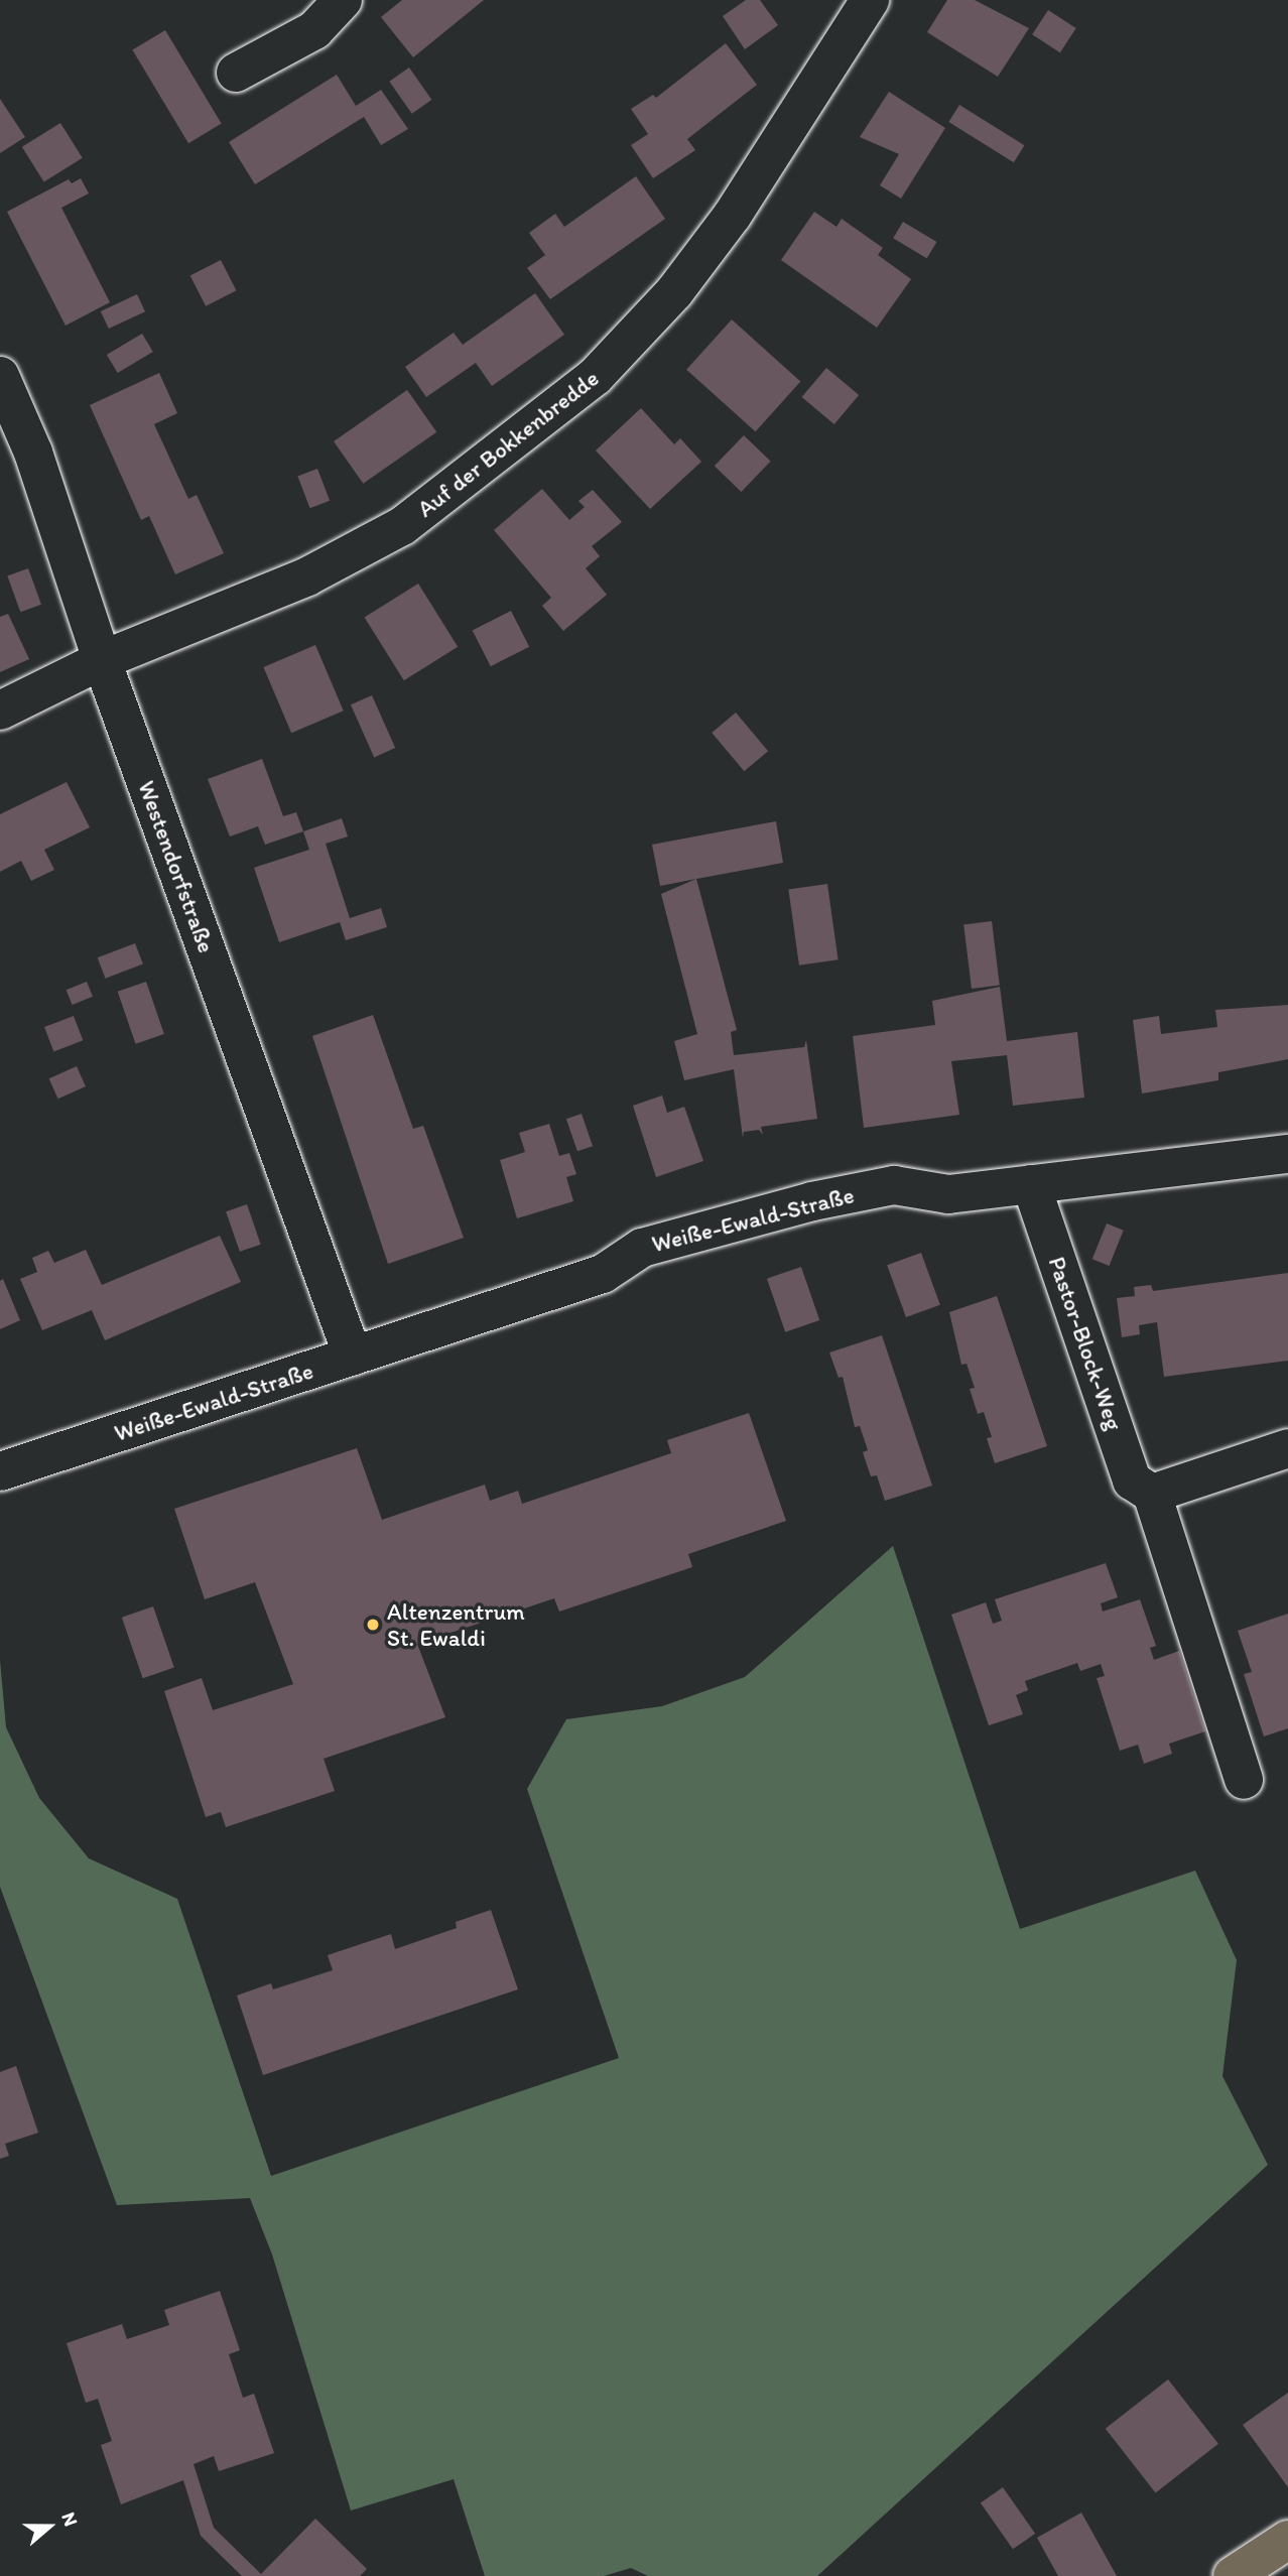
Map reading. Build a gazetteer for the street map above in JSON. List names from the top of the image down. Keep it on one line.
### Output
{"streets":{"street":["Auf der Bokkenbredde","Westendorfstraße","Weiße-Ewald-Straße","Pastor-Block-Weg"]},"crossings":[["Auf der Bokkenbredde","Westendorfstraße"],["Westendorfstraße","Weiße-Ewald-Straße"],["Weiße-Ewald-Straße","Pastor-Block-Weg"]],"places":["Altenzentrum St. Ewaldi"],"north":"right"}
